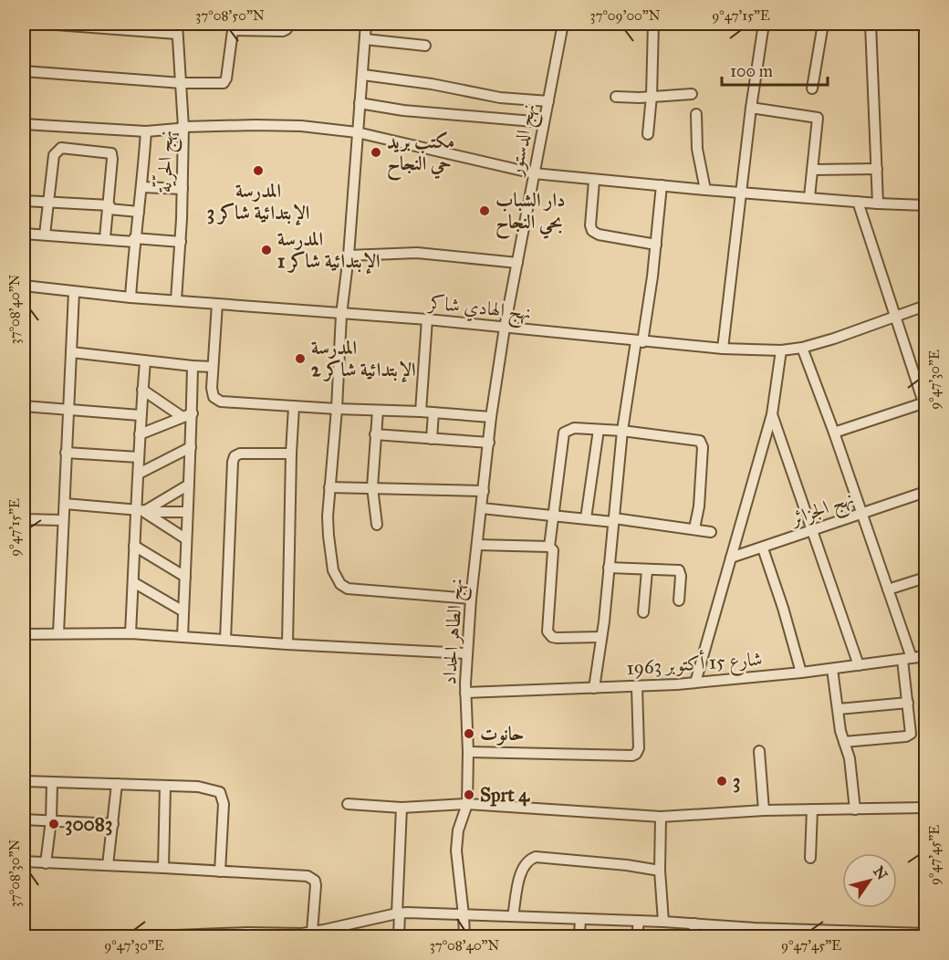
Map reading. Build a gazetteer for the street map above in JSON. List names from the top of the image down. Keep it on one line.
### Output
{"streets":{"street":["نهج الدستور","نهج الحرّيّة","نهج الهادي شاكر","نهج الجزائر","نهج الطاهر الحداد","شارع 15 أكتوبر 1963"]},"crossings":[["نهج الدستور","نهج الهادي شاكر"],["نهج الدستور","نهج الطاهر الحداد"],["نهج الحرّيّة","نهج الهادي شاكر"],["نهج الهادي شاكر","نهج الطاهر الحداد"],["نهج الطاهر الحداد","شارع 15 أكتوبر 1963"]],"places":["مكتب بريد حي النجاح","المدرسة الإبتدائية شاكر 3","دار الشباب بحي النجاح","المدرسة الإبتدائية شاكر 1","المدرسة الإبتدائية شاكر 2","حانوت","3","Sprt 4","30083"],"scale_bar":"100 m","north":"top right","coordinates":["37°08'50\"N","37°09'00\"N","9°47'15\"E","37°08'40\"N","9°47'30\"E","9°47'45\"E","37°08'30\"N"]}
